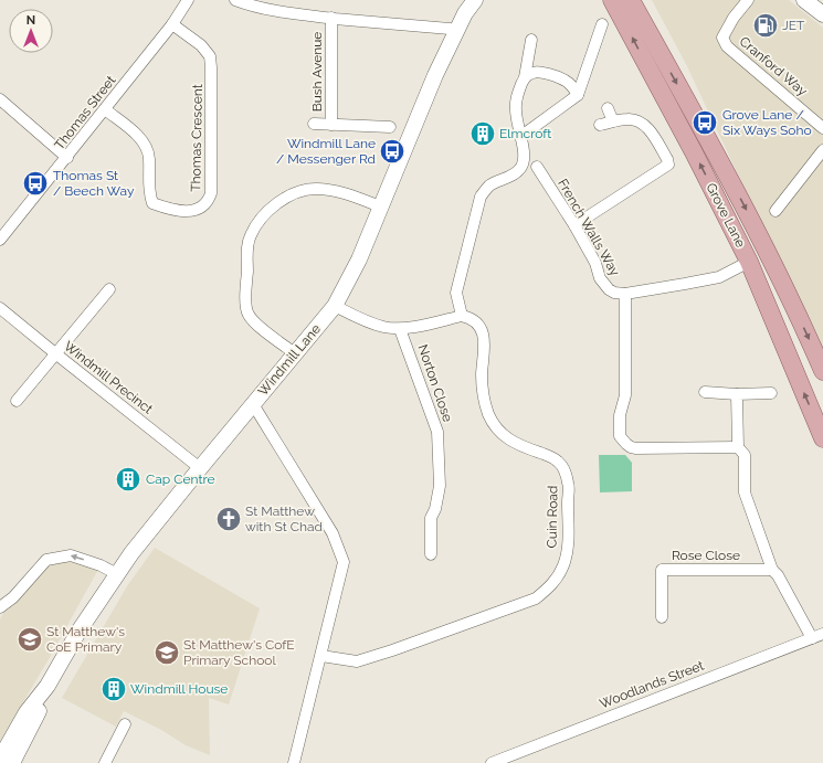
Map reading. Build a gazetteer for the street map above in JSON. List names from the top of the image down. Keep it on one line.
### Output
{"streets":{"main road":["Grove Lane","Windmill Lane"],"street":["Cranford Way","Bush Avenue","Thomas Street","Thomas Crescent","French Walls Way","Windmill Precinct","Norton Close","Cuin Road","Rose Close","Woodlands Street"]},"crossings":[["Thomas Street","Thomas Crescent"],["Windmill Lane","Windmill Precinct"]],"places":{"fuel station":["JET"],"bus stop":["Grove Lane / Six Ways Soho","Windmill Lane / Messenger Rd","Thomas St / Beech Way"],"building":["Elmcroft","Cap Centre","Windmill House"],"church":["St Matthew with St Chad"],"school or university":["St Matthew's CoE Primary","St Matthew's CofE Primary School"]},"north":"top"}
